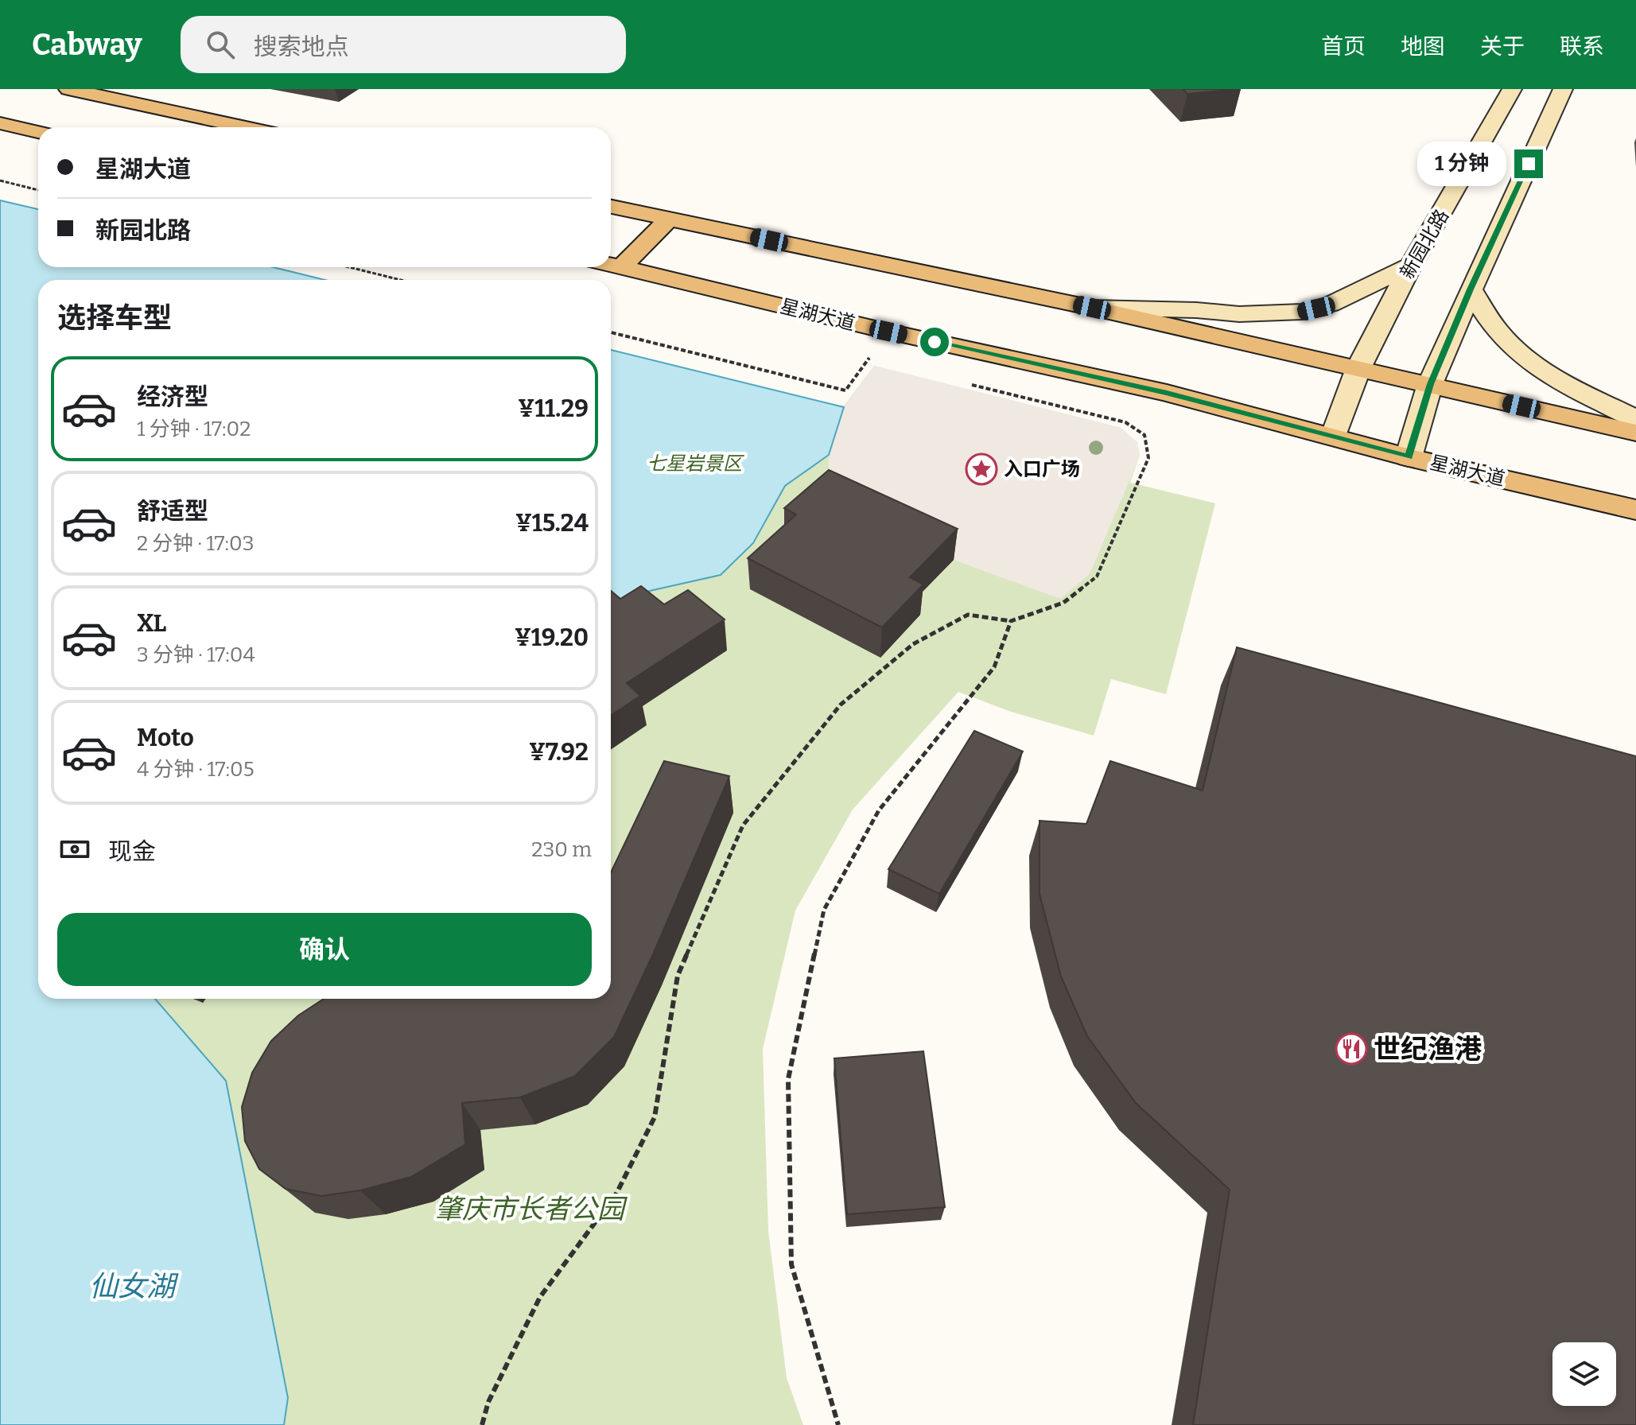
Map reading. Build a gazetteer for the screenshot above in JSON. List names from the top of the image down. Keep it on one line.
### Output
{"streets":{"main road":["新园北路","星湖大道"]},"crossings":[["新园北路","星湖大道"]],"water":["仙女湖"],"parks":["七星岩景区","肇庆市长者公园"],"places":{"place":["入口广场"],"restaurant":["世纪渔港"]},"page":{"header":"Cabway","search":"搜索地点","nav":["首页","地图","关于","联系"],"banner":["星湖大道","新园北路"],"bubble":"1 分钟","heading":"选择车型","list":[{"name":"经济型","note":"1 分钟 · 17:02","value":"¥11.29"},{"name":"舒适型","note":"2 分钟 · 17:03","value":"¥15.24"},{"name":"XL","note":"3 分钟 · 17:04","value":"¥19.20"},{"name":"Moto","note":"4 分钟 · 17:05","value":"¥7.92"}],"pay":["现金","230 m"],"buttons":"确认"}}
